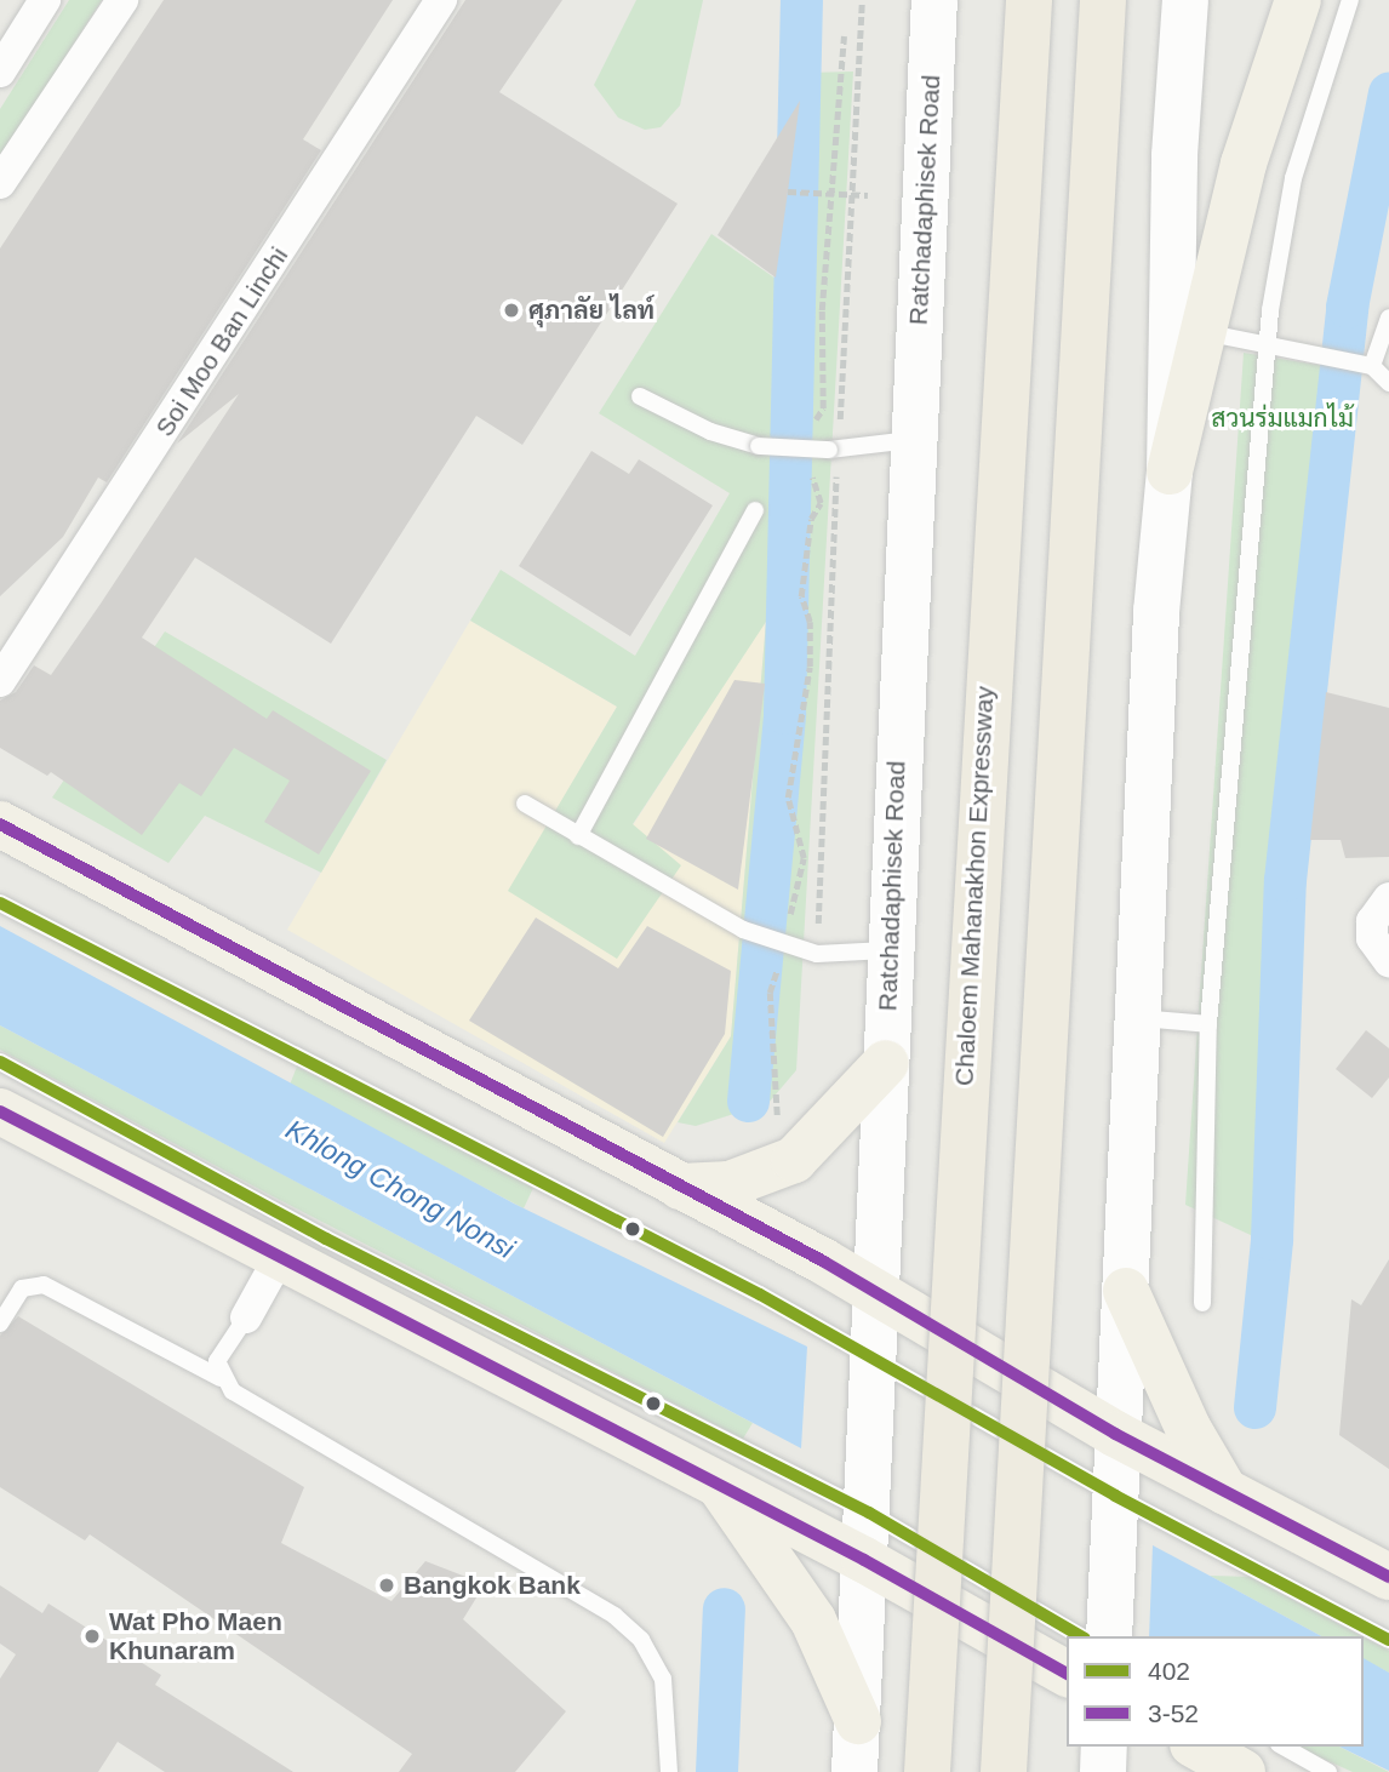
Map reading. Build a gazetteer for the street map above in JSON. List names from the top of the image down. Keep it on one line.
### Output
{"streets":{"highway":["Chaloem Mahanakhon Expressway"],"main road":["Ratchadaphisek Road"],"street":["Soi Moo Ban Linchi"]},"water":["Khlong Chong Nonsi"],"parks":["สวนร่มแมกไม้"],"places":["ศุภาลัย ไลท์","Bangkok Bank","Wat Pho Maen Khunaram"],"lines":["transit line 3-52","transit line 402"],"legend":["402","3-52"]}
